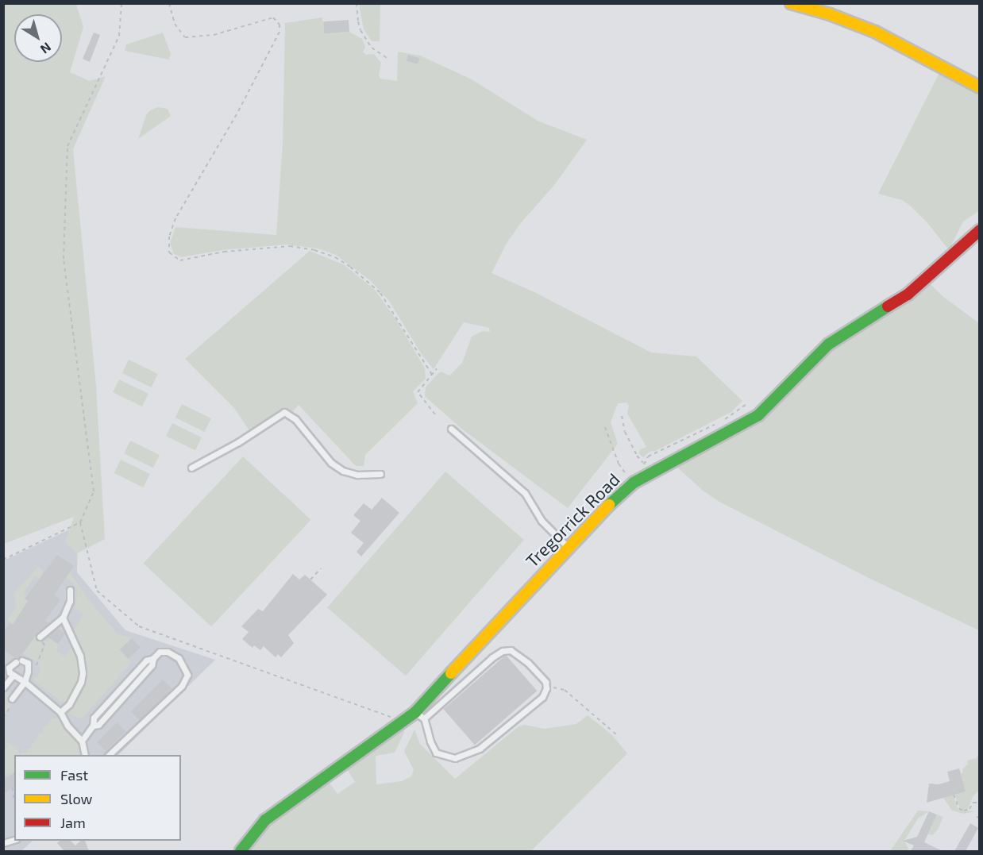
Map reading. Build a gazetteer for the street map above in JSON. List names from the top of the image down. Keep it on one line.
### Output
{"streets":{"street":["Tregorrick Road"]},"legend":["Fast","Slow","Jam"],"north":"bottom right"}
